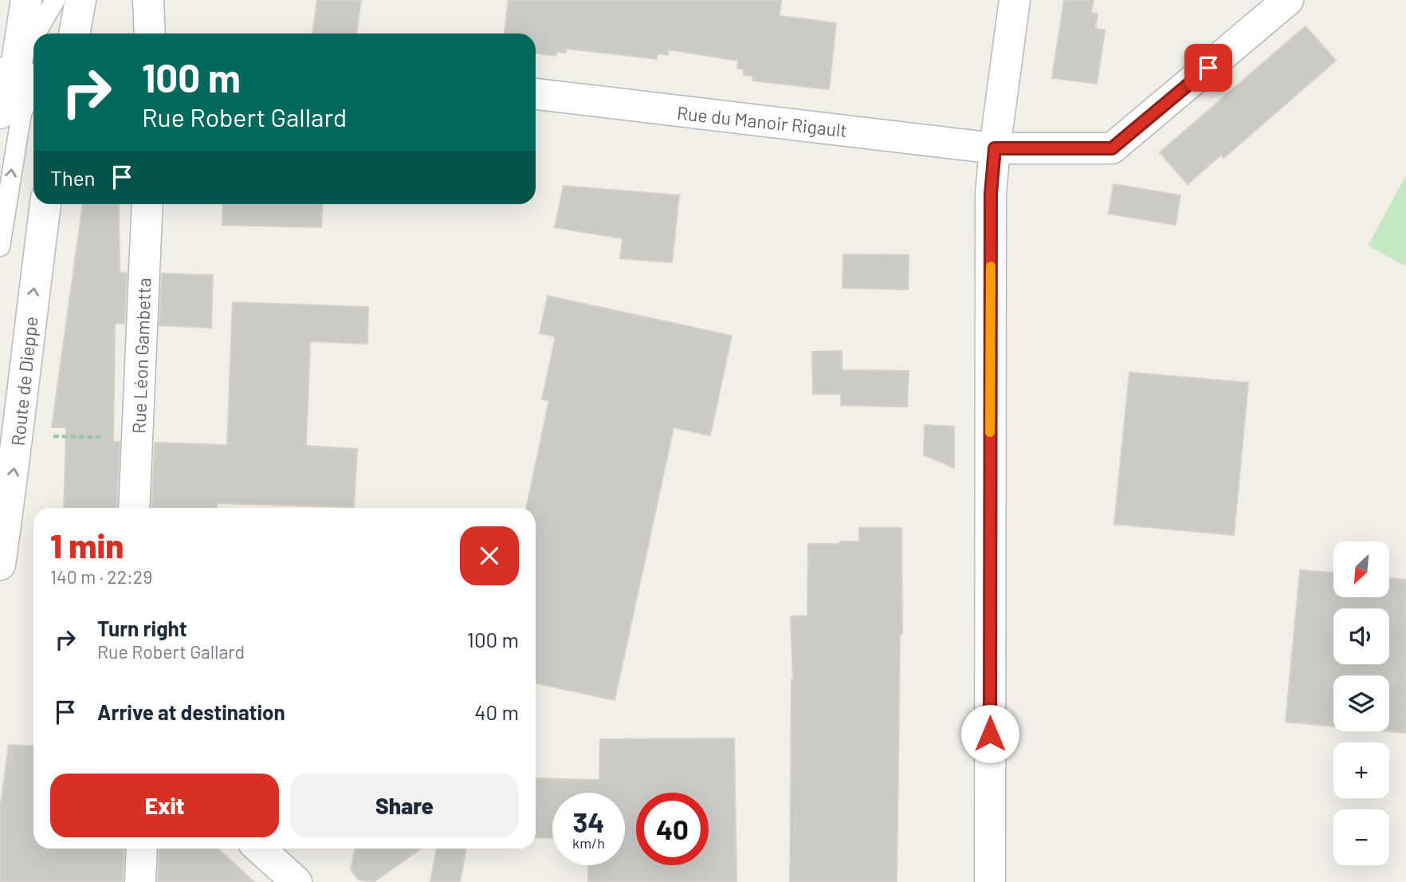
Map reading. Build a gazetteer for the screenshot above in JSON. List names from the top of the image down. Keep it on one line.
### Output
{"streets":{"street":["Rue du Manoir Rigault","Rue Léon Gambetta","Route de Dieppe"]},"one_way":["Route de Dieppe"],"north":"bottom left","page":{"turn":["100 m","Rue Robert Gallard"],"then":"Then","heading":["1 min","140 m · 22:29"],"map_buttons":["+","−"],"list":[{"name":"Turn right","note":"Rue Robert Gallard","value":"100 m"},{"name":"Arrive at destination","value":"40 m"}],"buttons":["Exit","Share"],"speed":"34 km/h","limit":"40"}}
